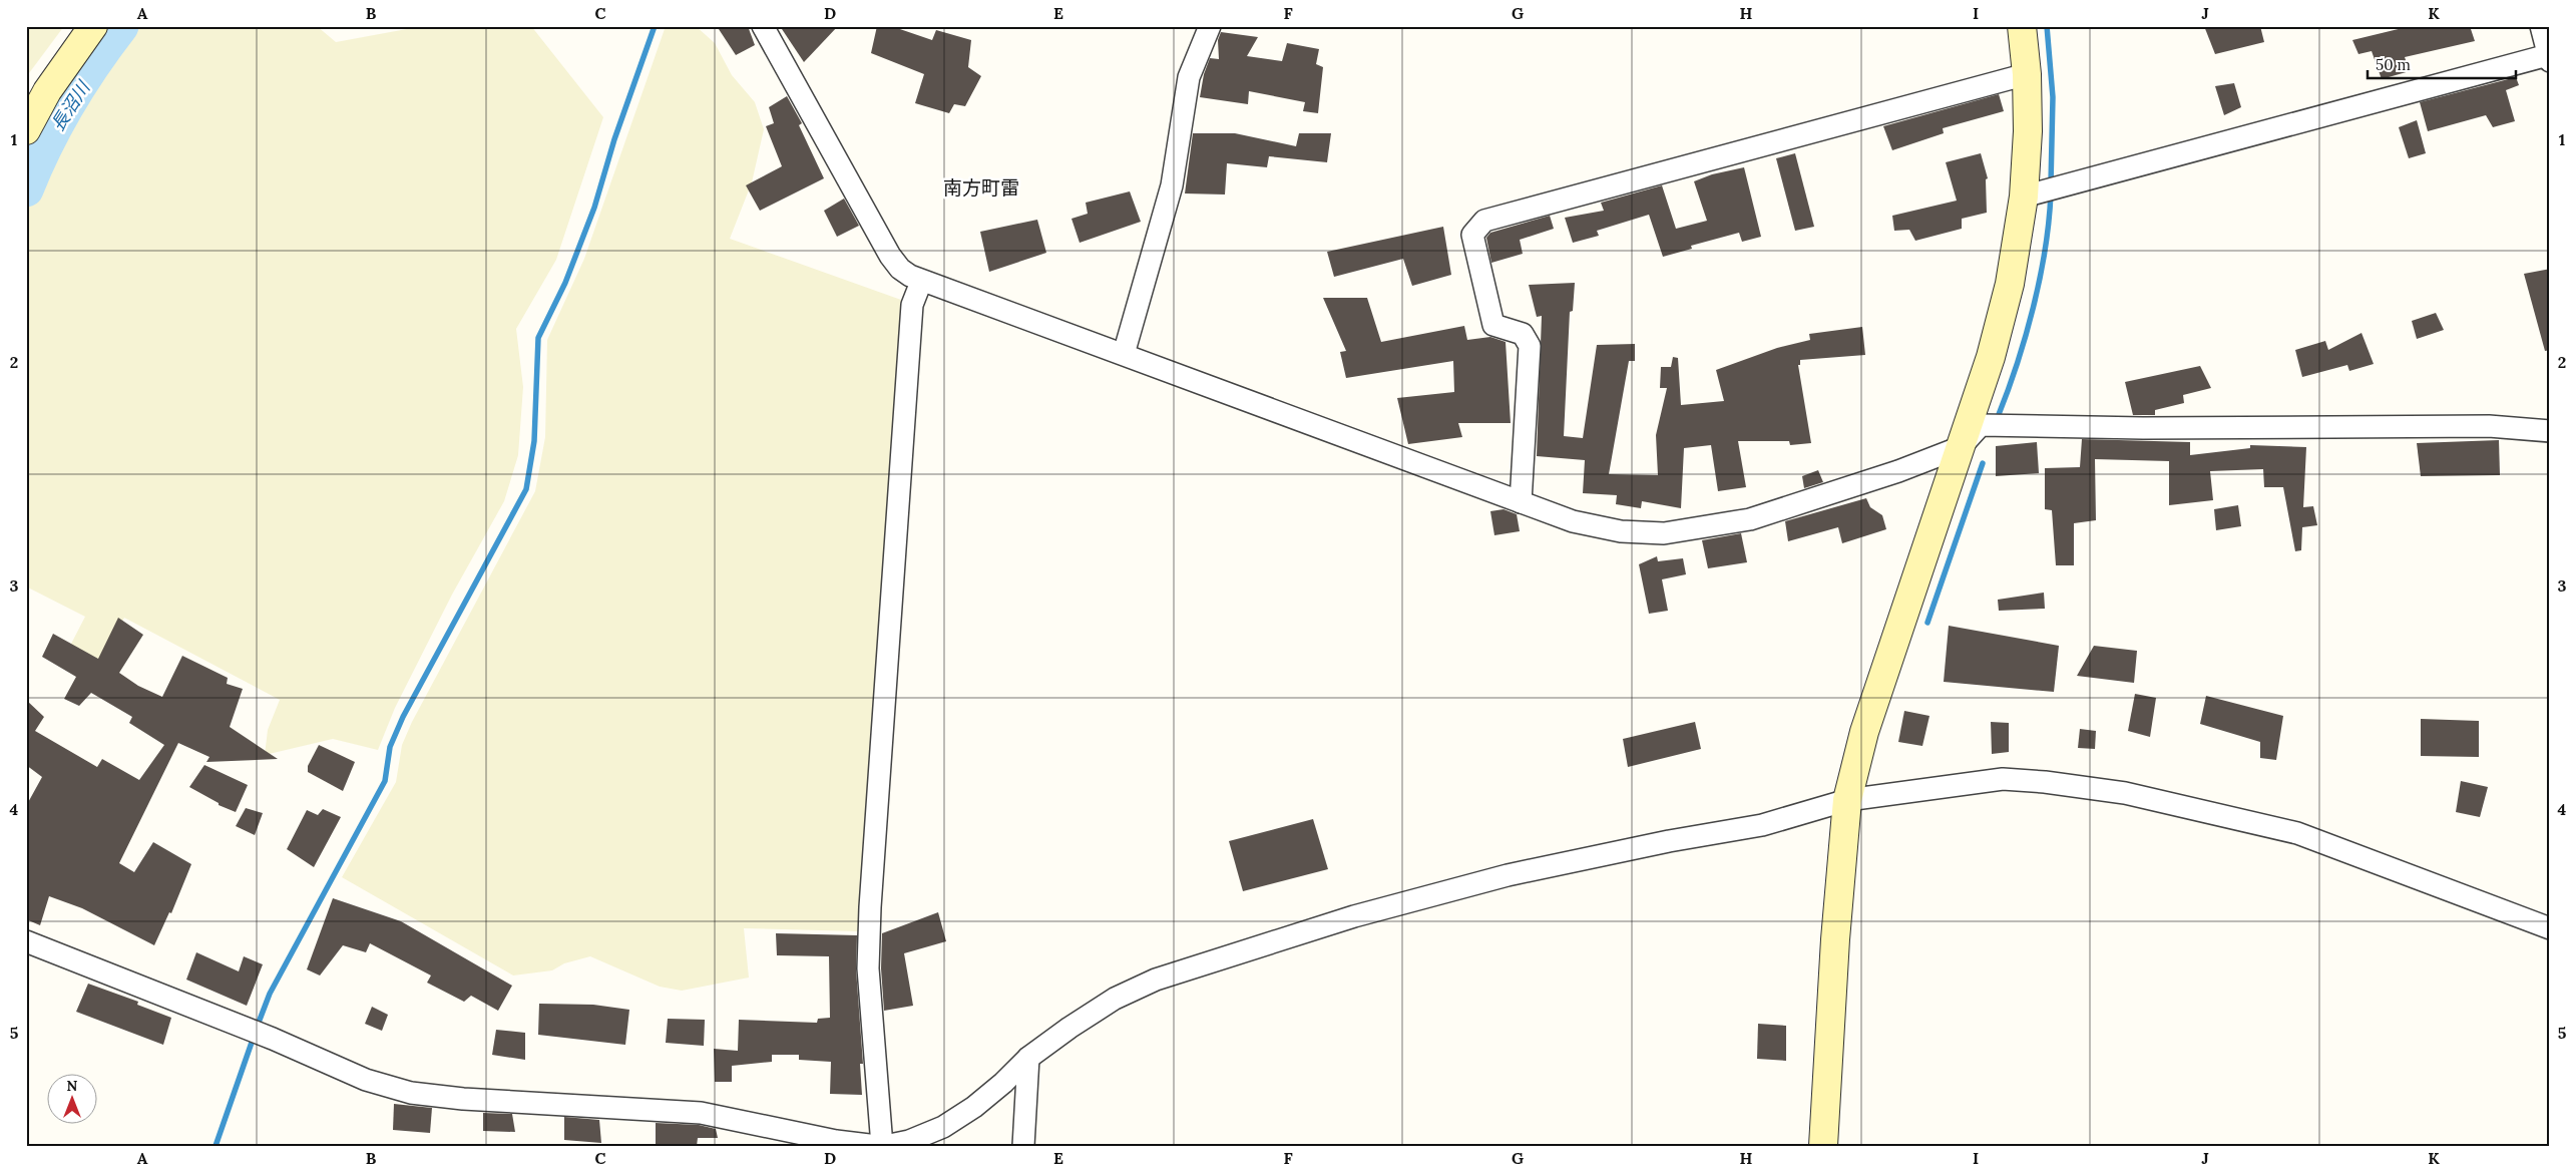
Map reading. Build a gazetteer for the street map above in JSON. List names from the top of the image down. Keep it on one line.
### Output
{"districts":["南方町雷"],"water":["長沼川"],"scale_bar":"50 m","north":"top","grid":{"columns":["A","B","C","D","E","F","G","H","I","J","K"],"rows":["1","2","3","4","5"]}}
